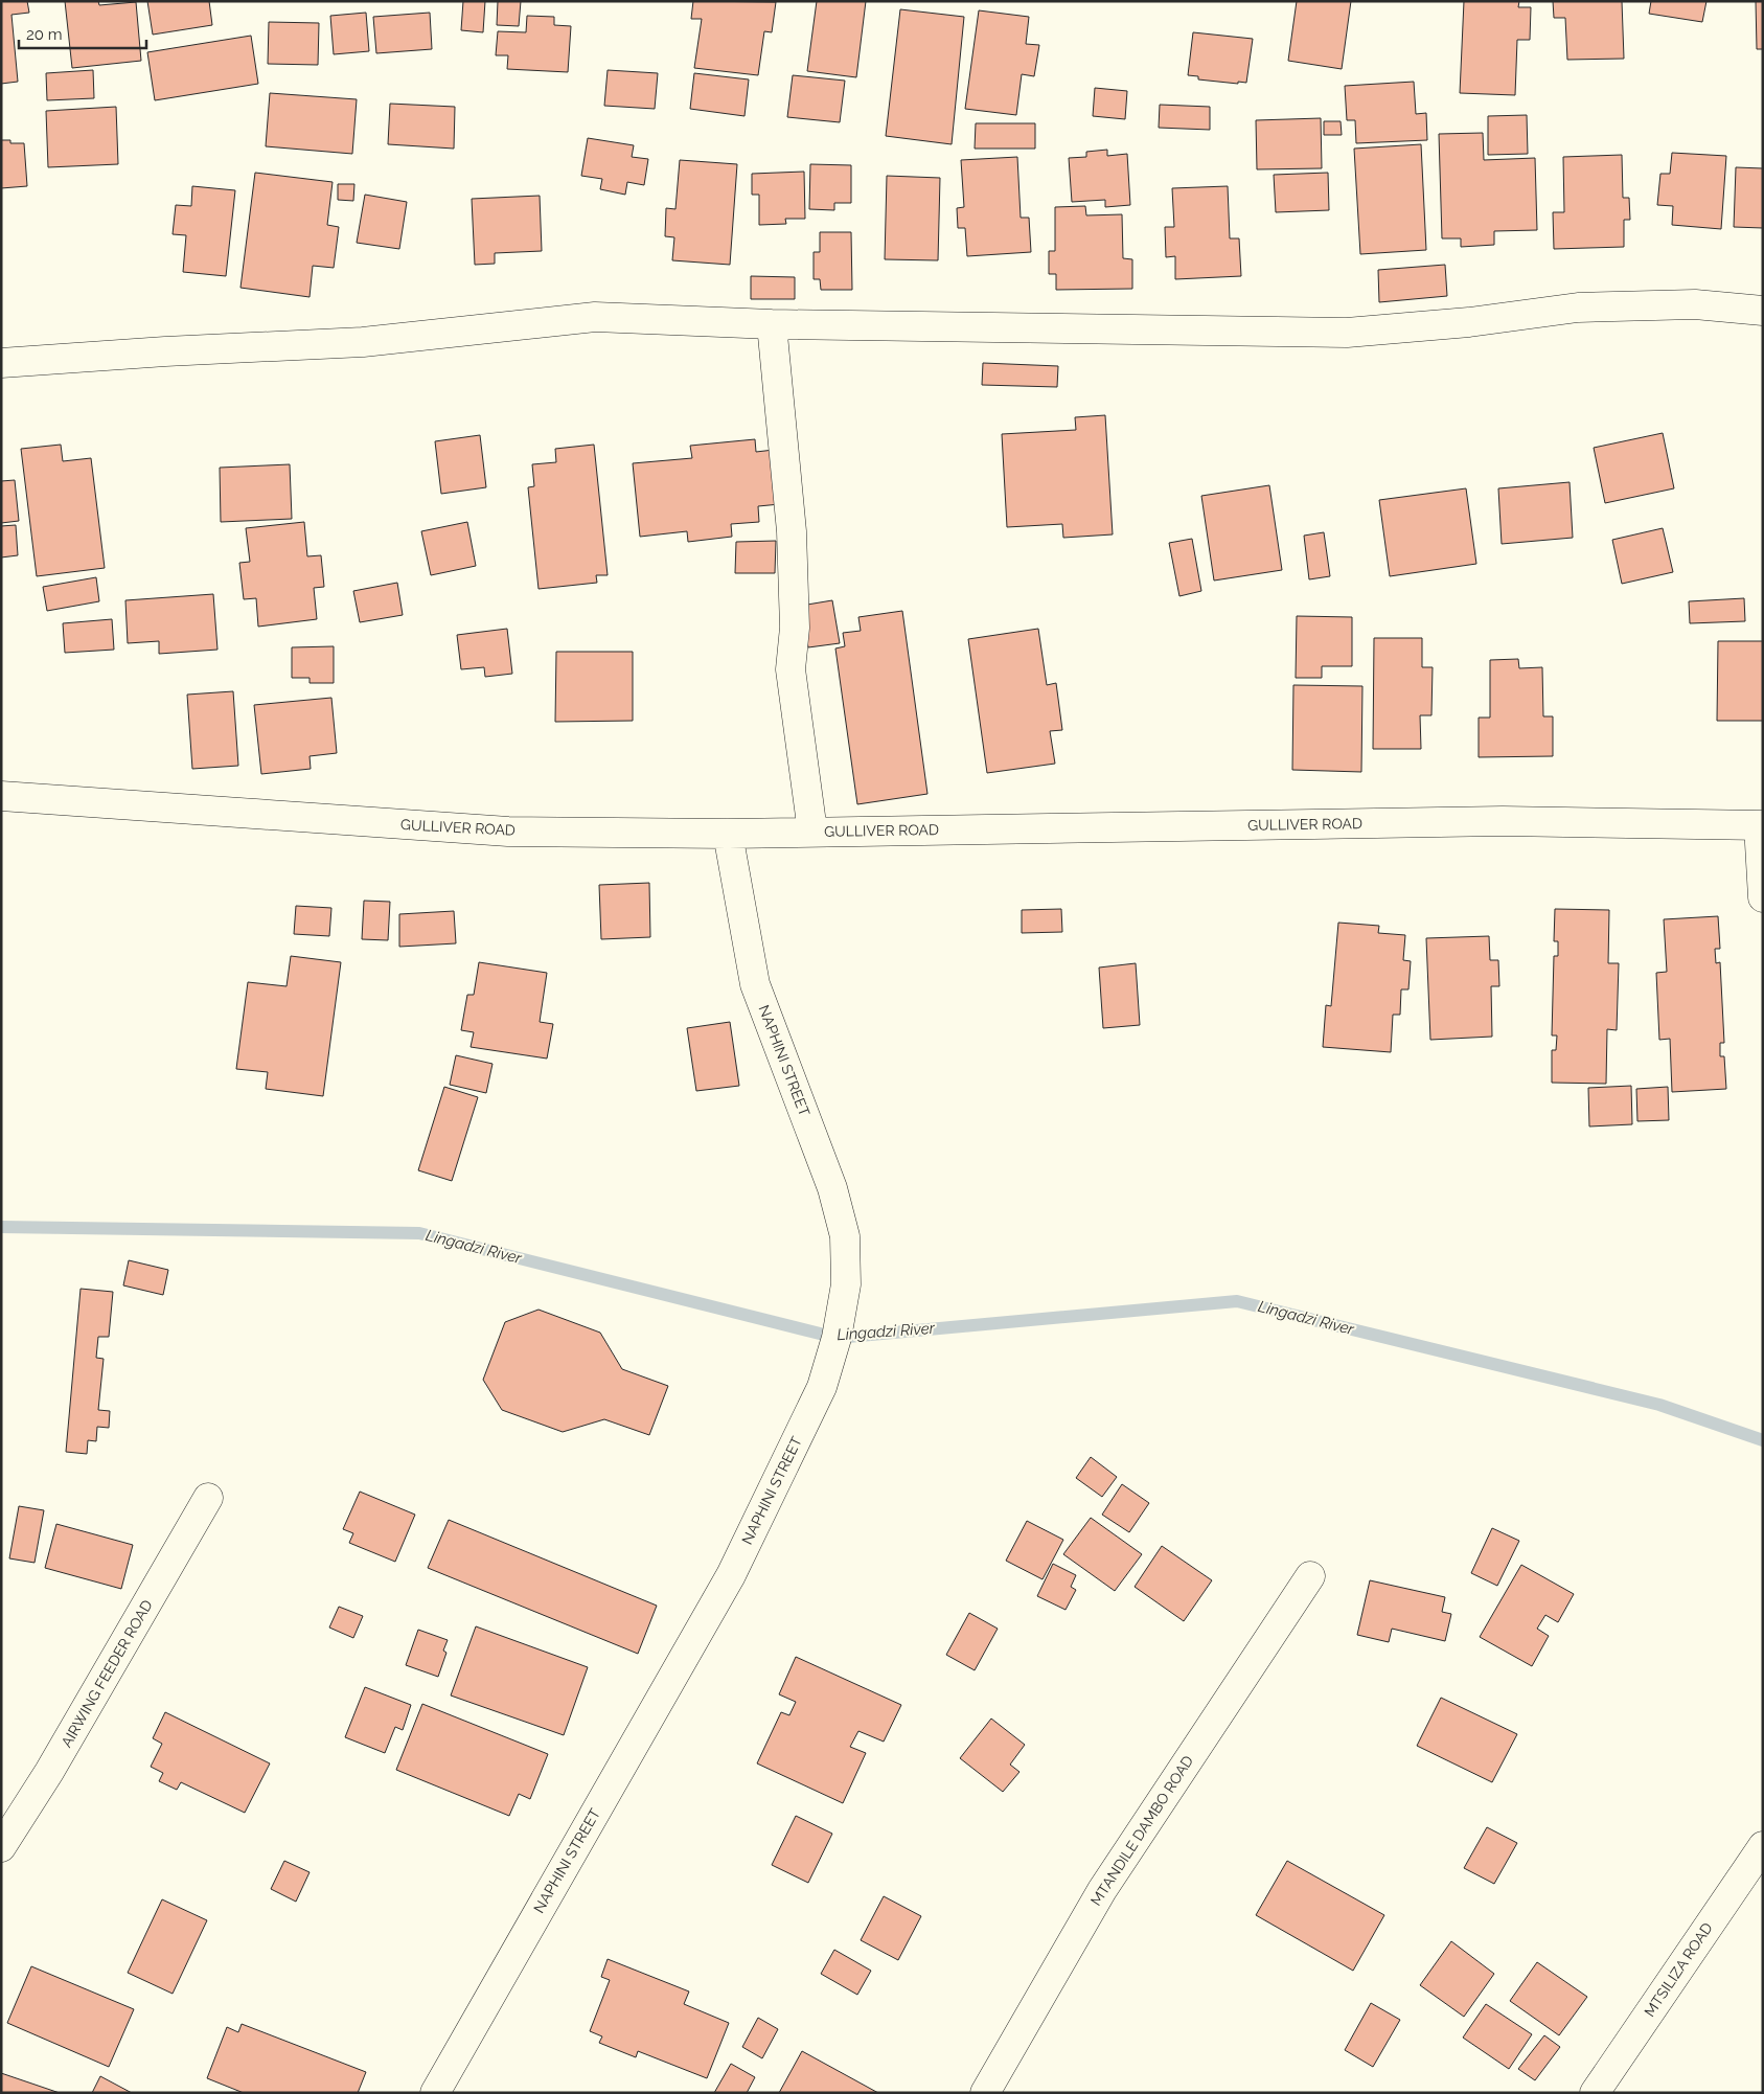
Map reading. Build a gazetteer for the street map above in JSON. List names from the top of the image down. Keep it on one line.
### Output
{"streets":{"street":["GULLIVER ROAD","NAPHINI STREET","AIRWING FEEDER ROAD","MTANDILE DAMBO ROAD","MTSILIZA ROAD"]},"crossings":[["GULLIVER ROAD","NAPHINI STREET"]],"water":["Lingadzi River"],"scale_bar":"20 m"}
